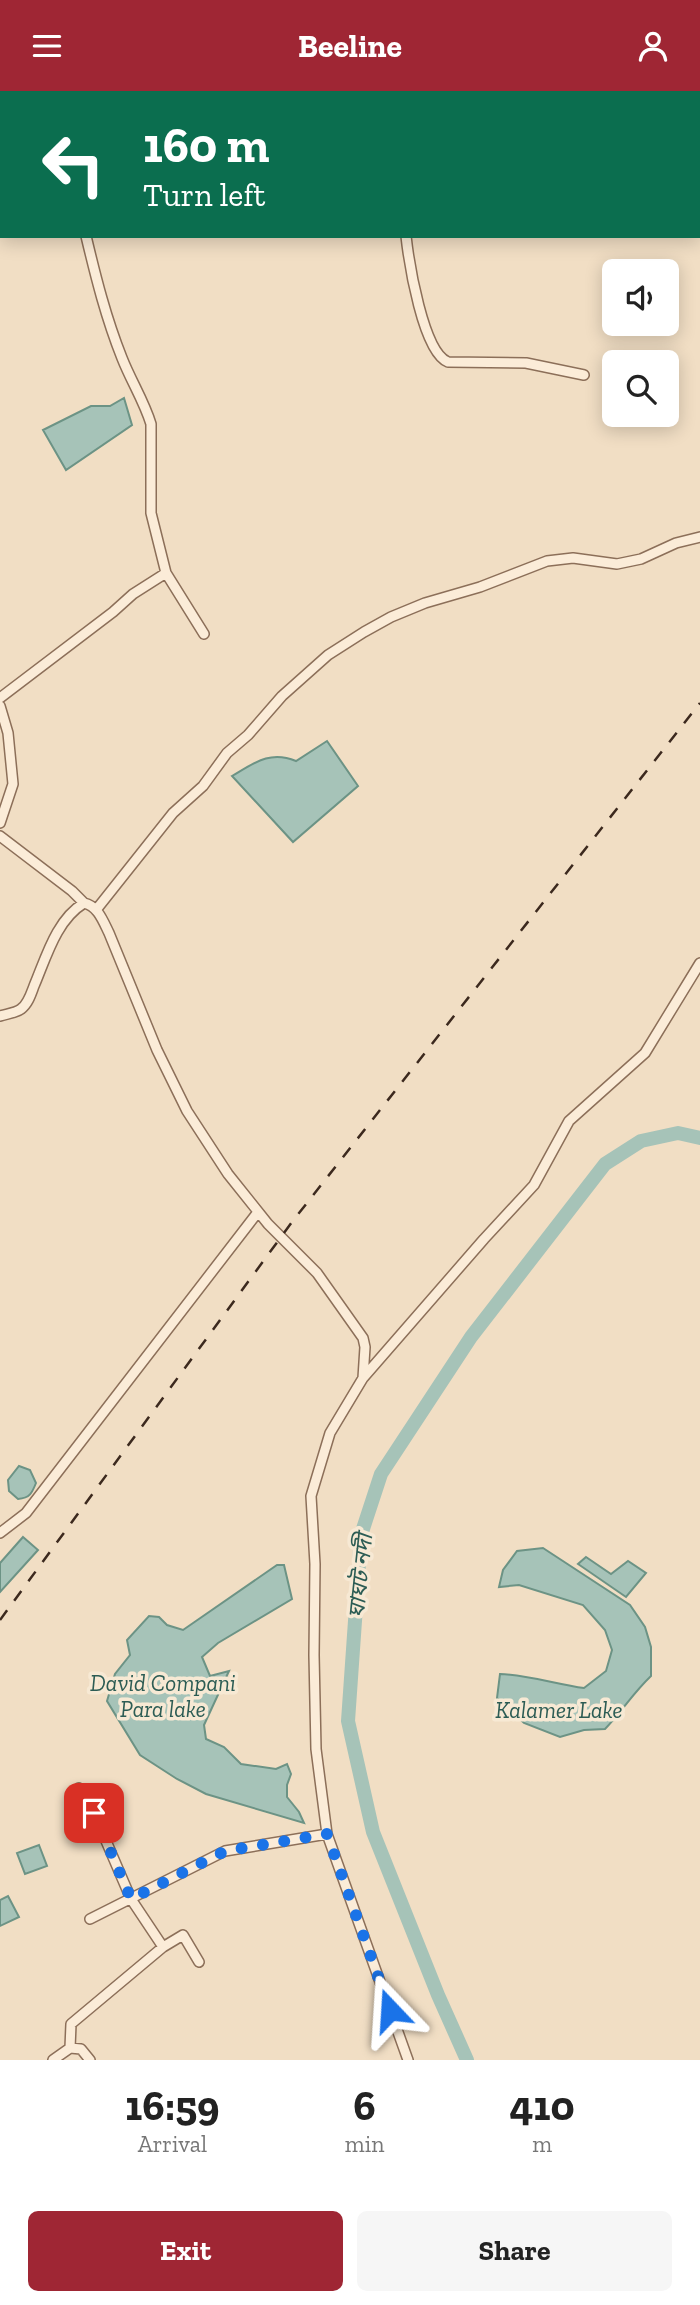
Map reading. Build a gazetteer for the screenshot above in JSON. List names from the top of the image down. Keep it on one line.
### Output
{"water":["ঘাঘট নদী","David Compani Para lake","Kalamer Lake"],"page":{"header":"Beeline","turn":["160 m","Turn left"],"eta":["16:59","Arrival","6","min","410","m"],"buttons":["Exit","Share"]}}
